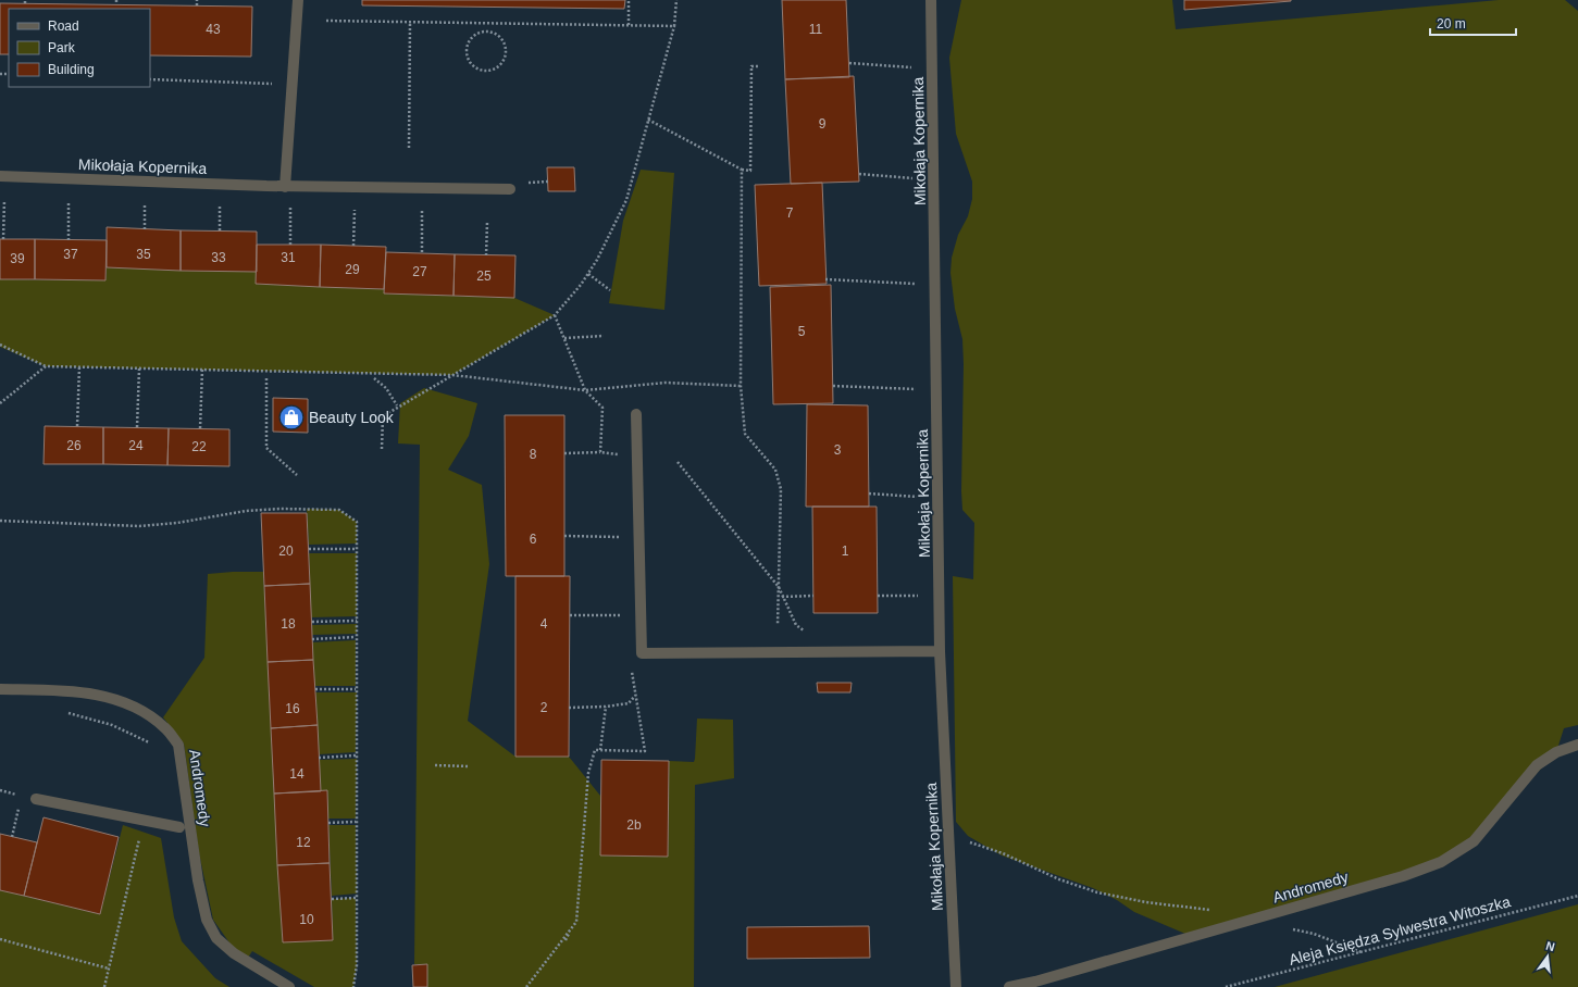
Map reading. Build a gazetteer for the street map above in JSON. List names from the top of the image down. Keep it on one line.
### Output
{"streets":{"street":["Mikołaja Kopernika","Andromedy"],"path":["Aleja Księdza Sylwestra Witoszka"]},"places":{"shop":["Beauty Look"]},"house_numbers":["43","11","9","7","37","35","33","31","39","29","27","25","5","26","24","22","3","8","6","20","1","18","4","2","16","14","2b","12","10"],"legend":["Road","Park","Building"],"scale_bar":"20 m","north":"top"}
